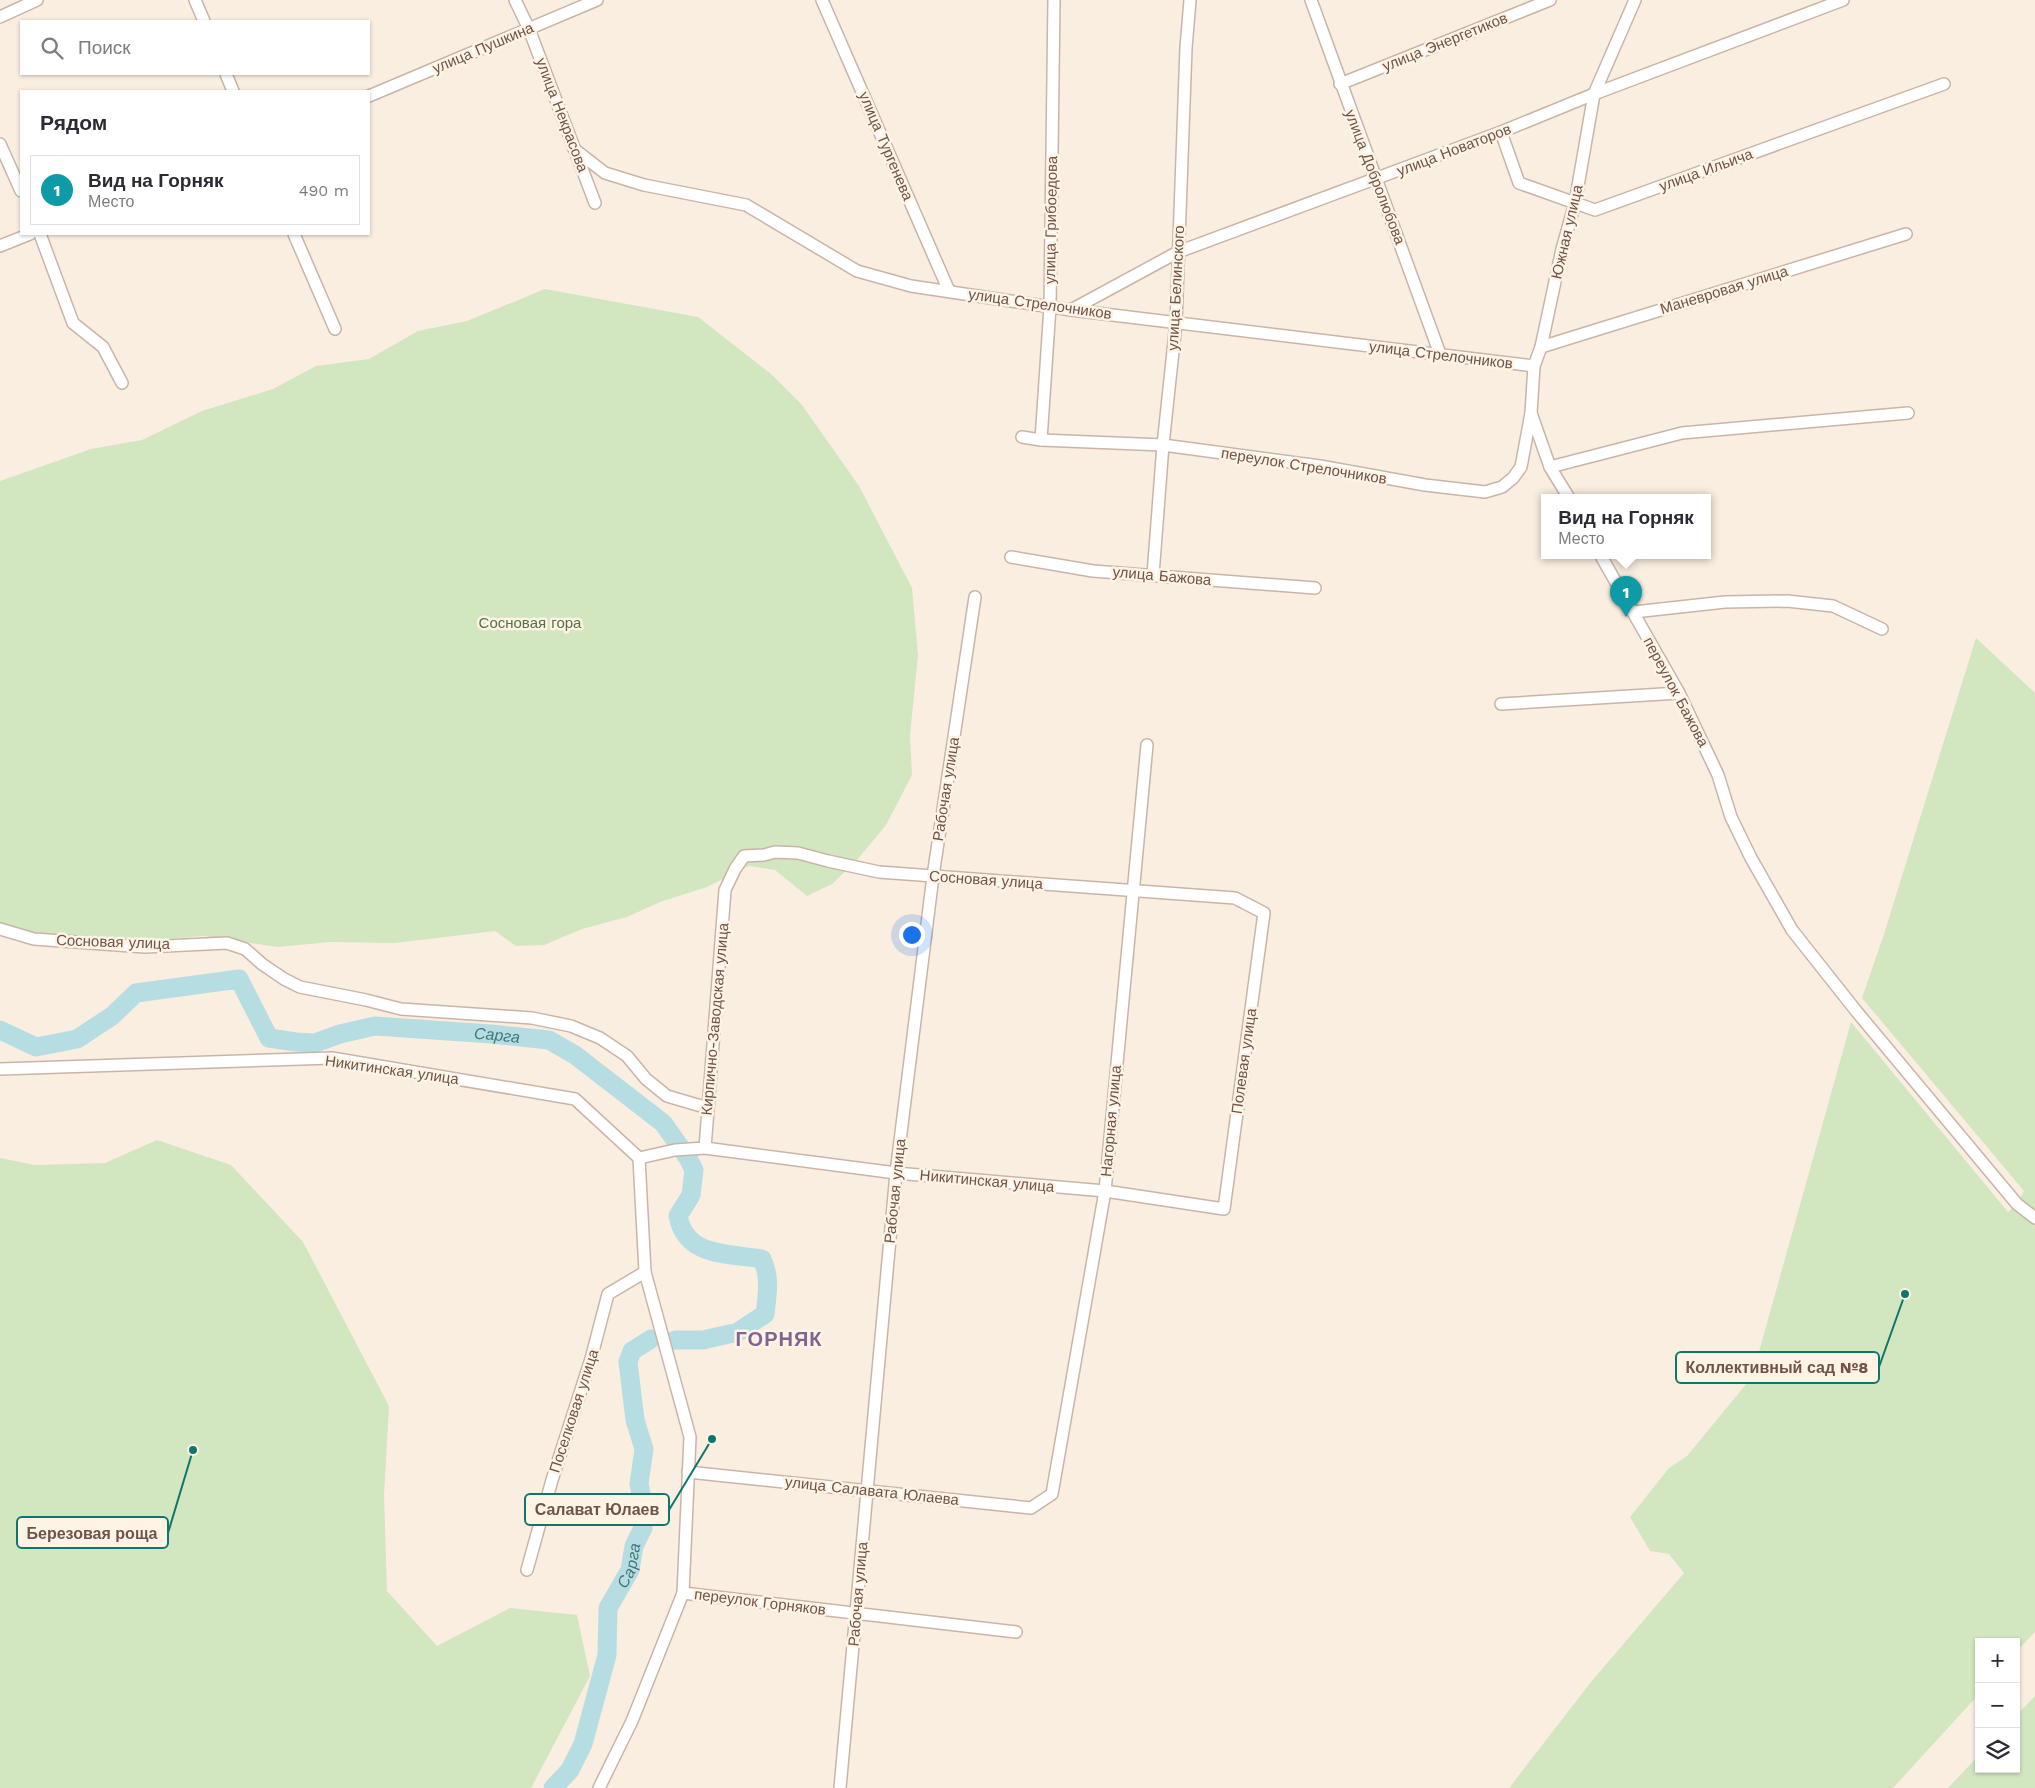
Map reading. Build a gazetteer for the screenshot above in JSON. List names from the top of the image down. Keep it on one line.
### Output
{"streets":{"street":["улица Энергетиков","улица Пушкина","улица Некрасова","улица Тургенева","улица Новаторов","улица Ильича","улица Добролюбова","улица Грибоедова","Южная улица","улица Белинского","Маневровая улица","улица Стрелочников","переулок Стрелочников","улица Бажова","переулок Бажова","Рабочая улица","Сосновая улица","Кирпично-Заводская улица","Полевая улица","Никитинская улица","Нагорная улица","Поселковая улица","улица Салавата Юлаева","переулок Горняков"]},"crossings":[["улица Энергетиков","улица Добролюбова"],["улица Пушкина","улица Некрасова"],["улица Некрасова","улица Стрелочников"],["улица Тургенева","улица Стрелочников"],["улица Новаторов","улица Ильича"],["улица Новаторов","улица Добролюбова"],["улица Новаторов","Южная улица"],["улица Новаторов","улица Белинского"],["улица Новаторов","улица Стрелочников"],["улица Ильича","Южная улица"],["улица Добролюбова","улица Стрелочников"],["улица Грибоедова","улица Стрелочников"],["улица Грибоедова","переулок Стрелочников"],["Южная улица","Маневровая улица"],["Южная улица","улица Стрелочников"],["Южная улица","переулок Стрелочников"],["улица Белинского","улица Стрелочников"],["улица Белинского","переулок Стрелочников"],["улица Белинского","улица Бажова"],["Рабочая улица","Сосновая улица"],["Рабочая улица","Никитинская улица"],["Рабочая улица","улица Салавата Юлаева"],["Рабочая улица","переулок Горняков"],["Сосновая улица","Кирпично-Заводская улица"],["Сосновая улица","Полевая улица"],["Сосновая улица","Нагорная улица"],["Кирпично-Заводская улица","Никитинская улица"],["Полевая улица","Никитинская улица"],["Никитинская улица","Нагорная улица"],["Нагорная улица","улица Салавата Юлаева"]],"districts":["ГОРНЯК"],"water":["Сарга"],"parks":["Сосновая гора"],"places":["Коллективный сад №8","Салават Юлаев","Березовая роща"],"page":{"search":"Поиск","heading":"Рядом","list":[{"mark":"1","name":"Вид на Горняк","note":"Место","value":"490 m"}],"popup":["Вид на Горняк","Место"],"pins":"1","map_buttons":["+","−"]}}
